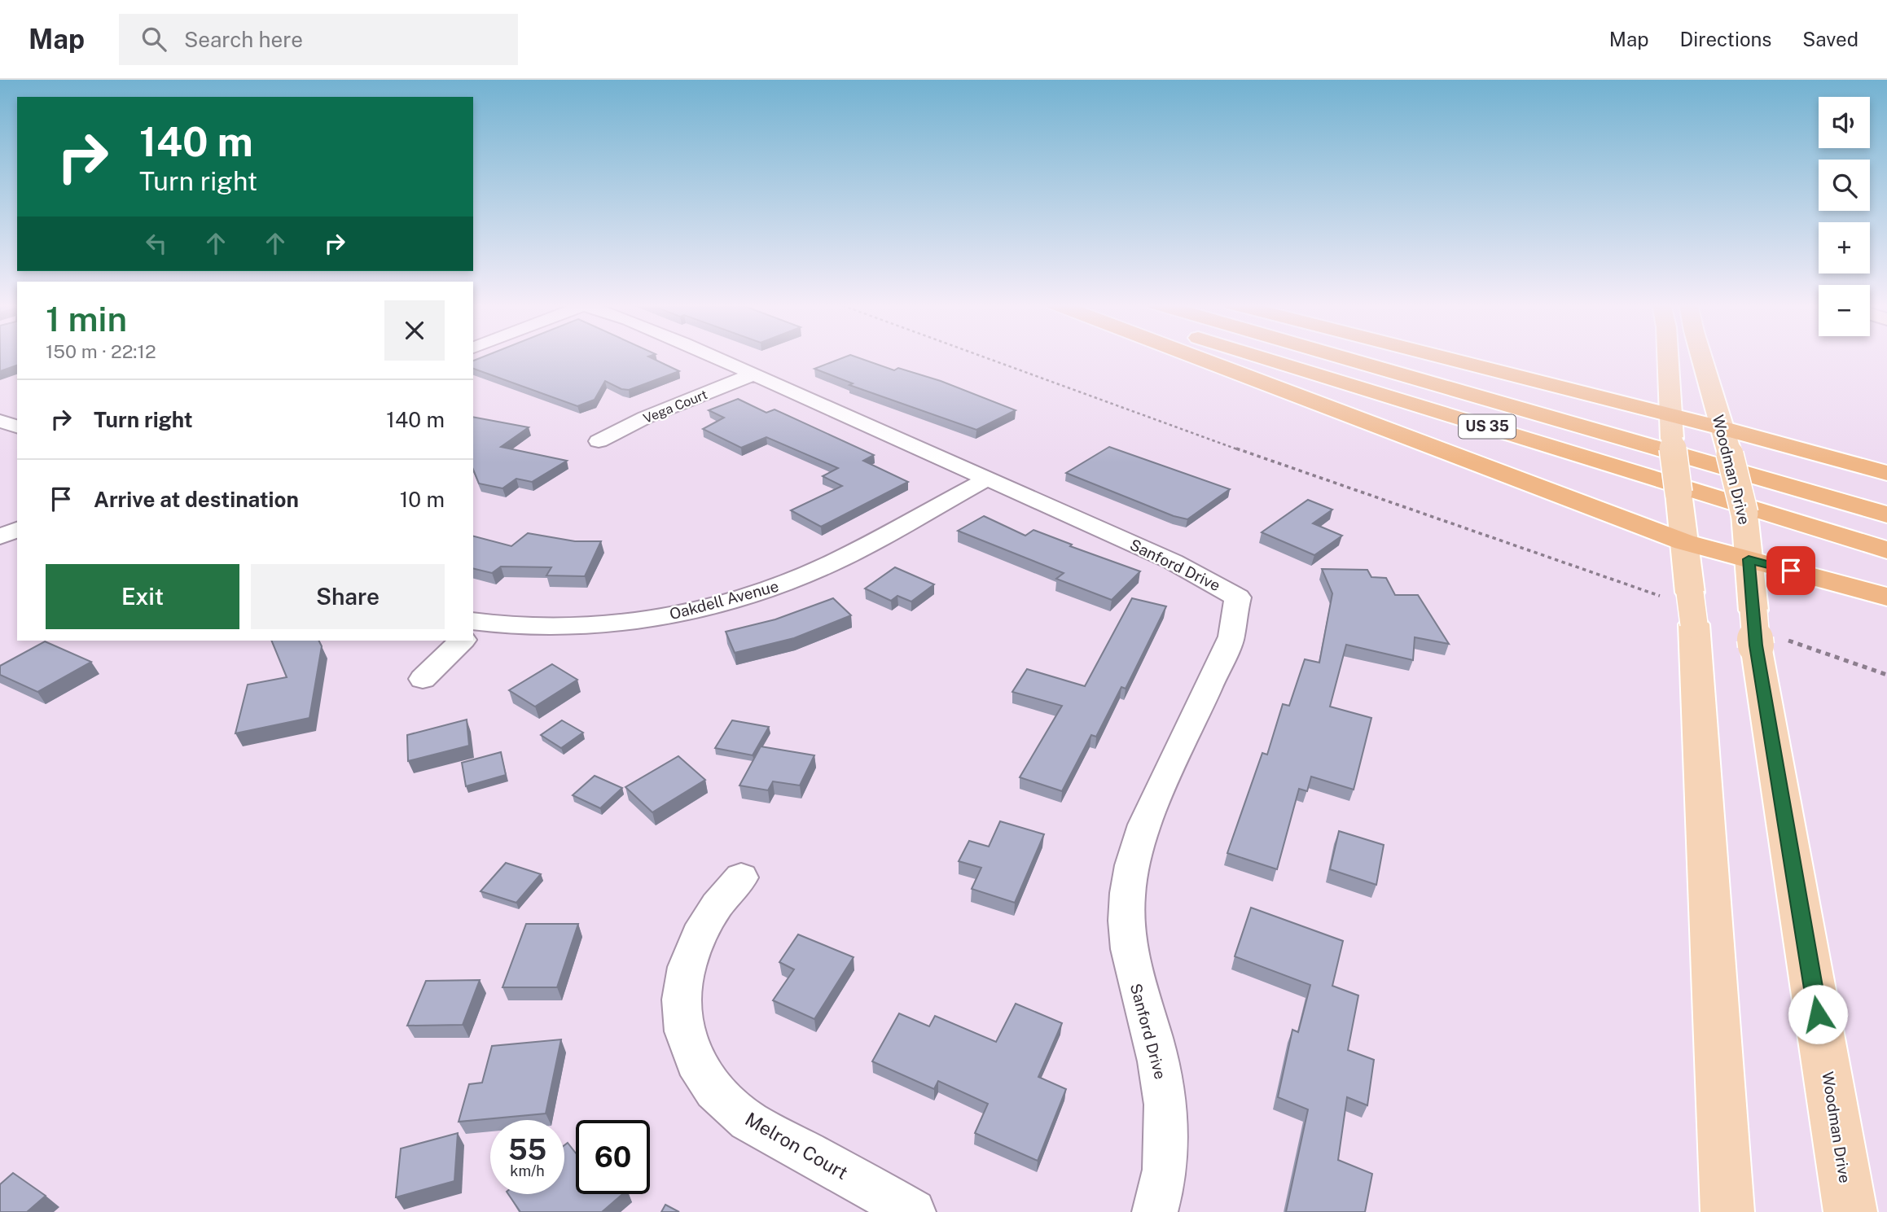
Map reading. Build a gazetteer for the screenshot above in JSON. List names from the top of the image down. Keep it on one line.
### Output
{"streets":{"highway":["US 35"],"main road":["Woodman Drive"],"street":["Vega Court","Sanford Drive","Oakdell Avenue","Melron Court"]},"crossings":[["Vega Court","Sanford Drive"],["Sanford Drive","Oakdell Avenue"]],"page":{"header":"Map","search":"Search here","nav":["Map","Directions","Saved"],"map_buttons":["+","−"],"turn":["140 m","Turn right"],"heading":["1 min","150 m · 22:12"],"list":[{"name":"Turn right","value":"140 m"},{"name":"Arrive at destination","value":"10 m"}],"buttons":["Exit","Share"],"speed":"55 km/h","limit":"60"}}
